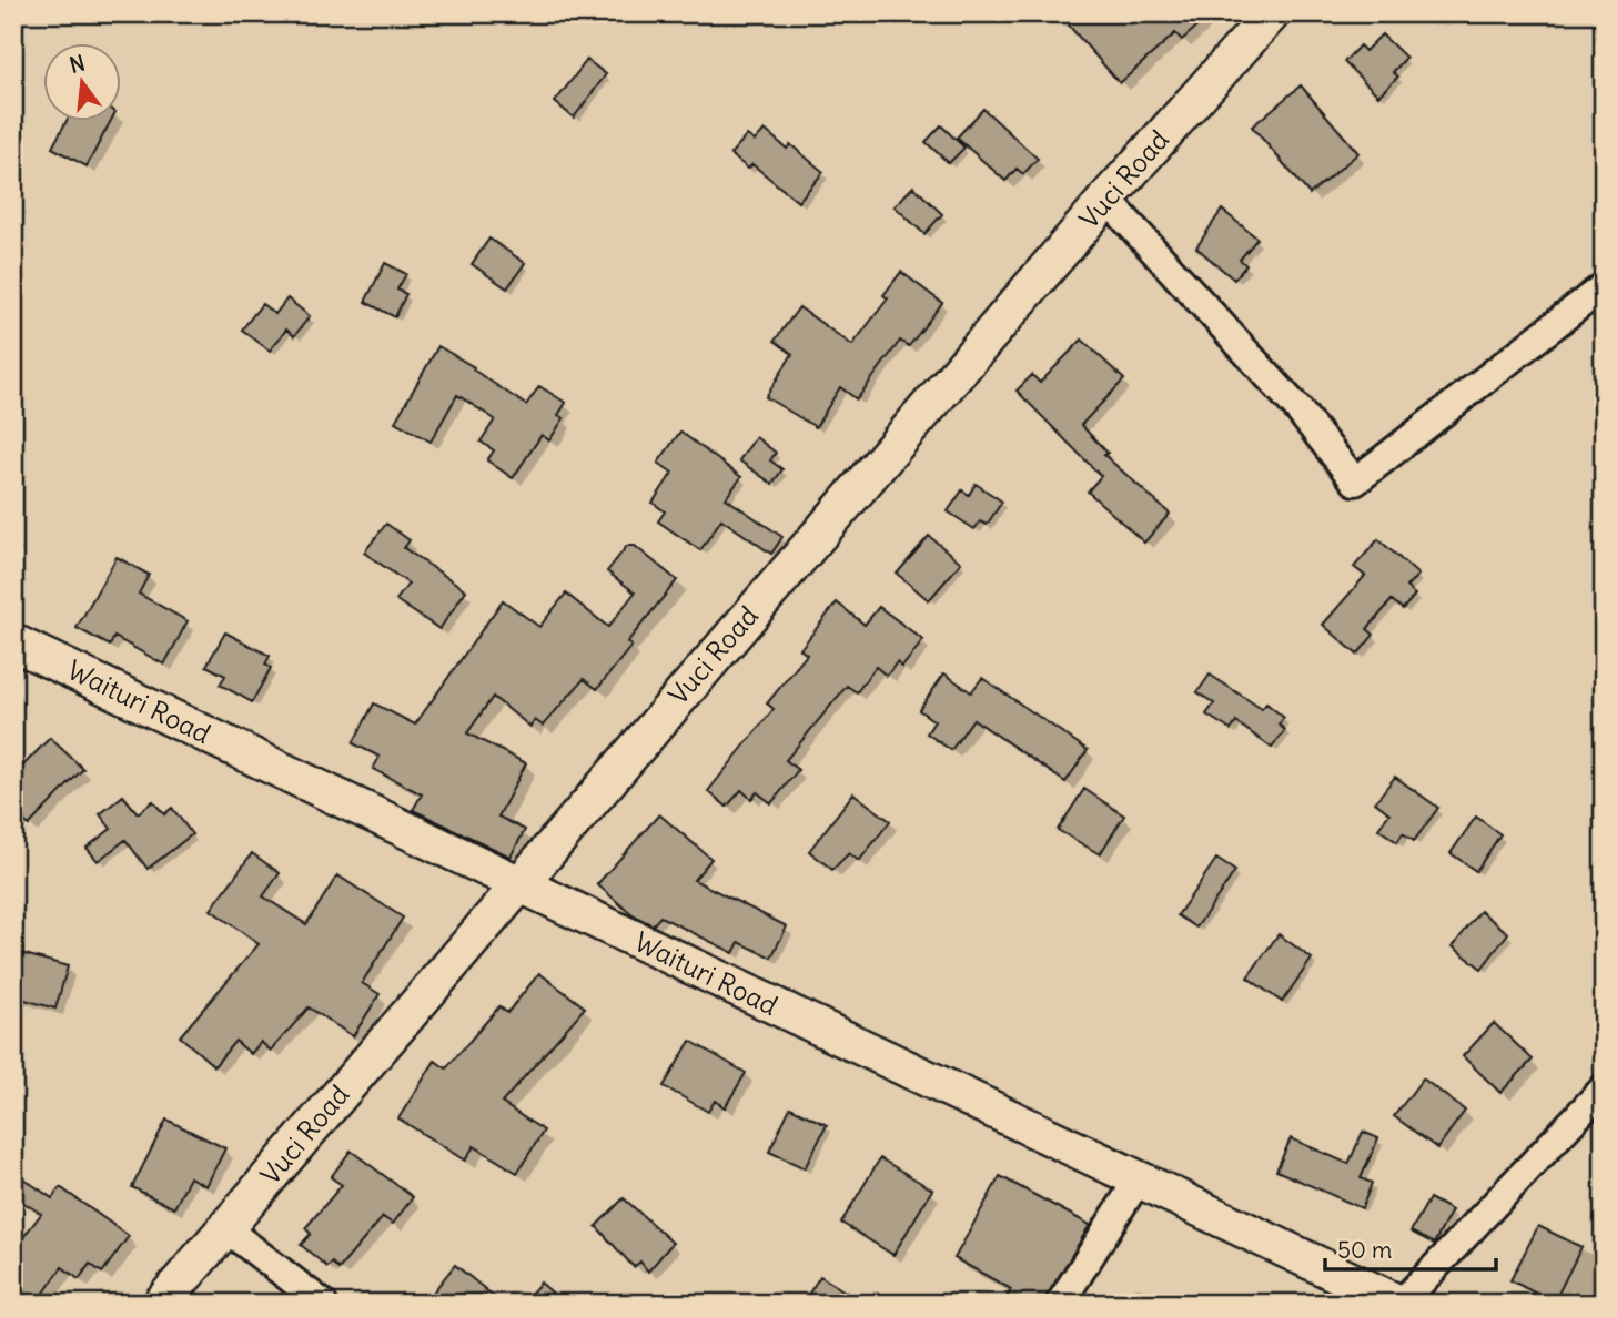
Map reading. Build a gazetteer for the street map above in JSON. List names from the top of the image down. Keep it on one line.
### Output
{"streets":{"main road":["Vuci Road","Waituri Road"]},"crossings":[["Vuci Road","Waituri Road"]],"scale_bar":"50 m","north":"top"}
